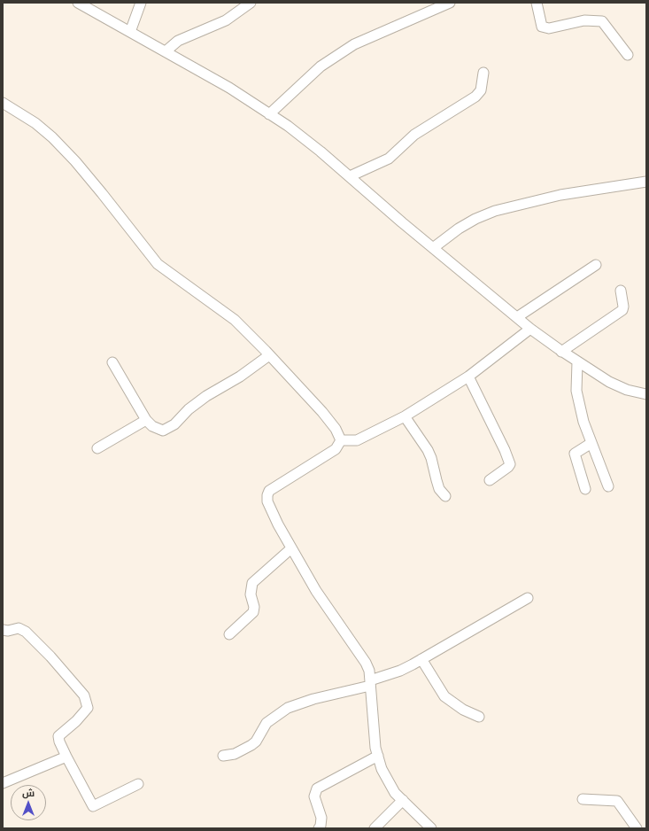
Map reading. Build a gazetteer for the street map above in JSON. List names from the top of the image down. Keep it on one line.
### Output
{"north":"top"}
